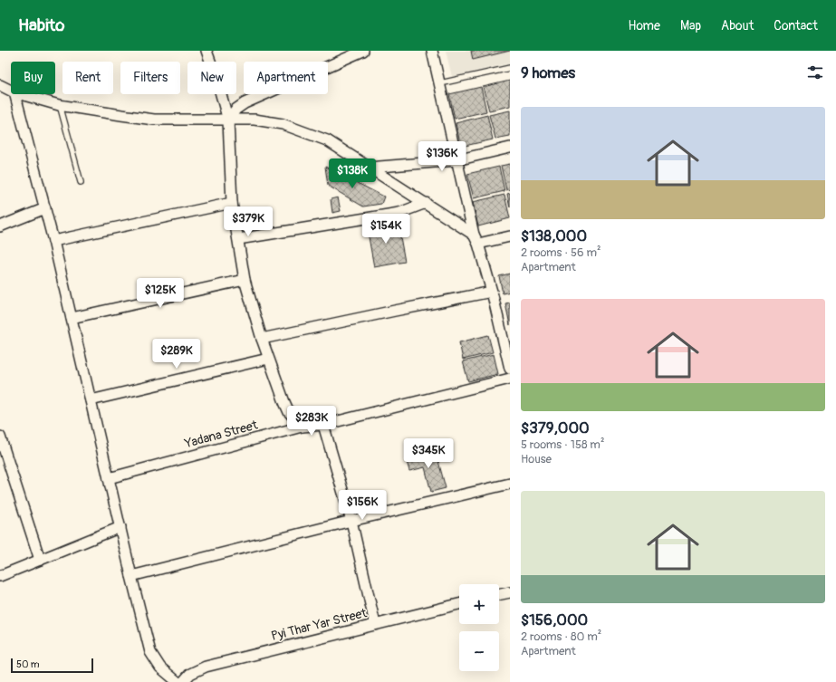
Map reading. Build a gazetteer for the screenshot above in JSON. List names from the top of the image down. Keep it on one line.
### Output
{"streets":{"street":["Yadana Street","Pyi Thar Yar Street"]},"scale_bar":"50 m","page":{"header":"Habito","nav":["Home","Map","About","Contact"],"heading":"9 homes","chip":["Buy","Rent","Filters","New","Apartment"],"list":[{"name":"$138,000","note":"2 rooms · 56 m² · Apartment"},{"name":"$379,000","note":"5 rooms · 158 m² · House"},{"name":"$156,000","note":"2 rooms · 80 m² · Apartment"}],"price":["$136K","$138K","$379K","$154K","$125K","$289K","$283K","$345K","$156K"],"map_buttons":["+","−"],"scale":"50 m"}}
